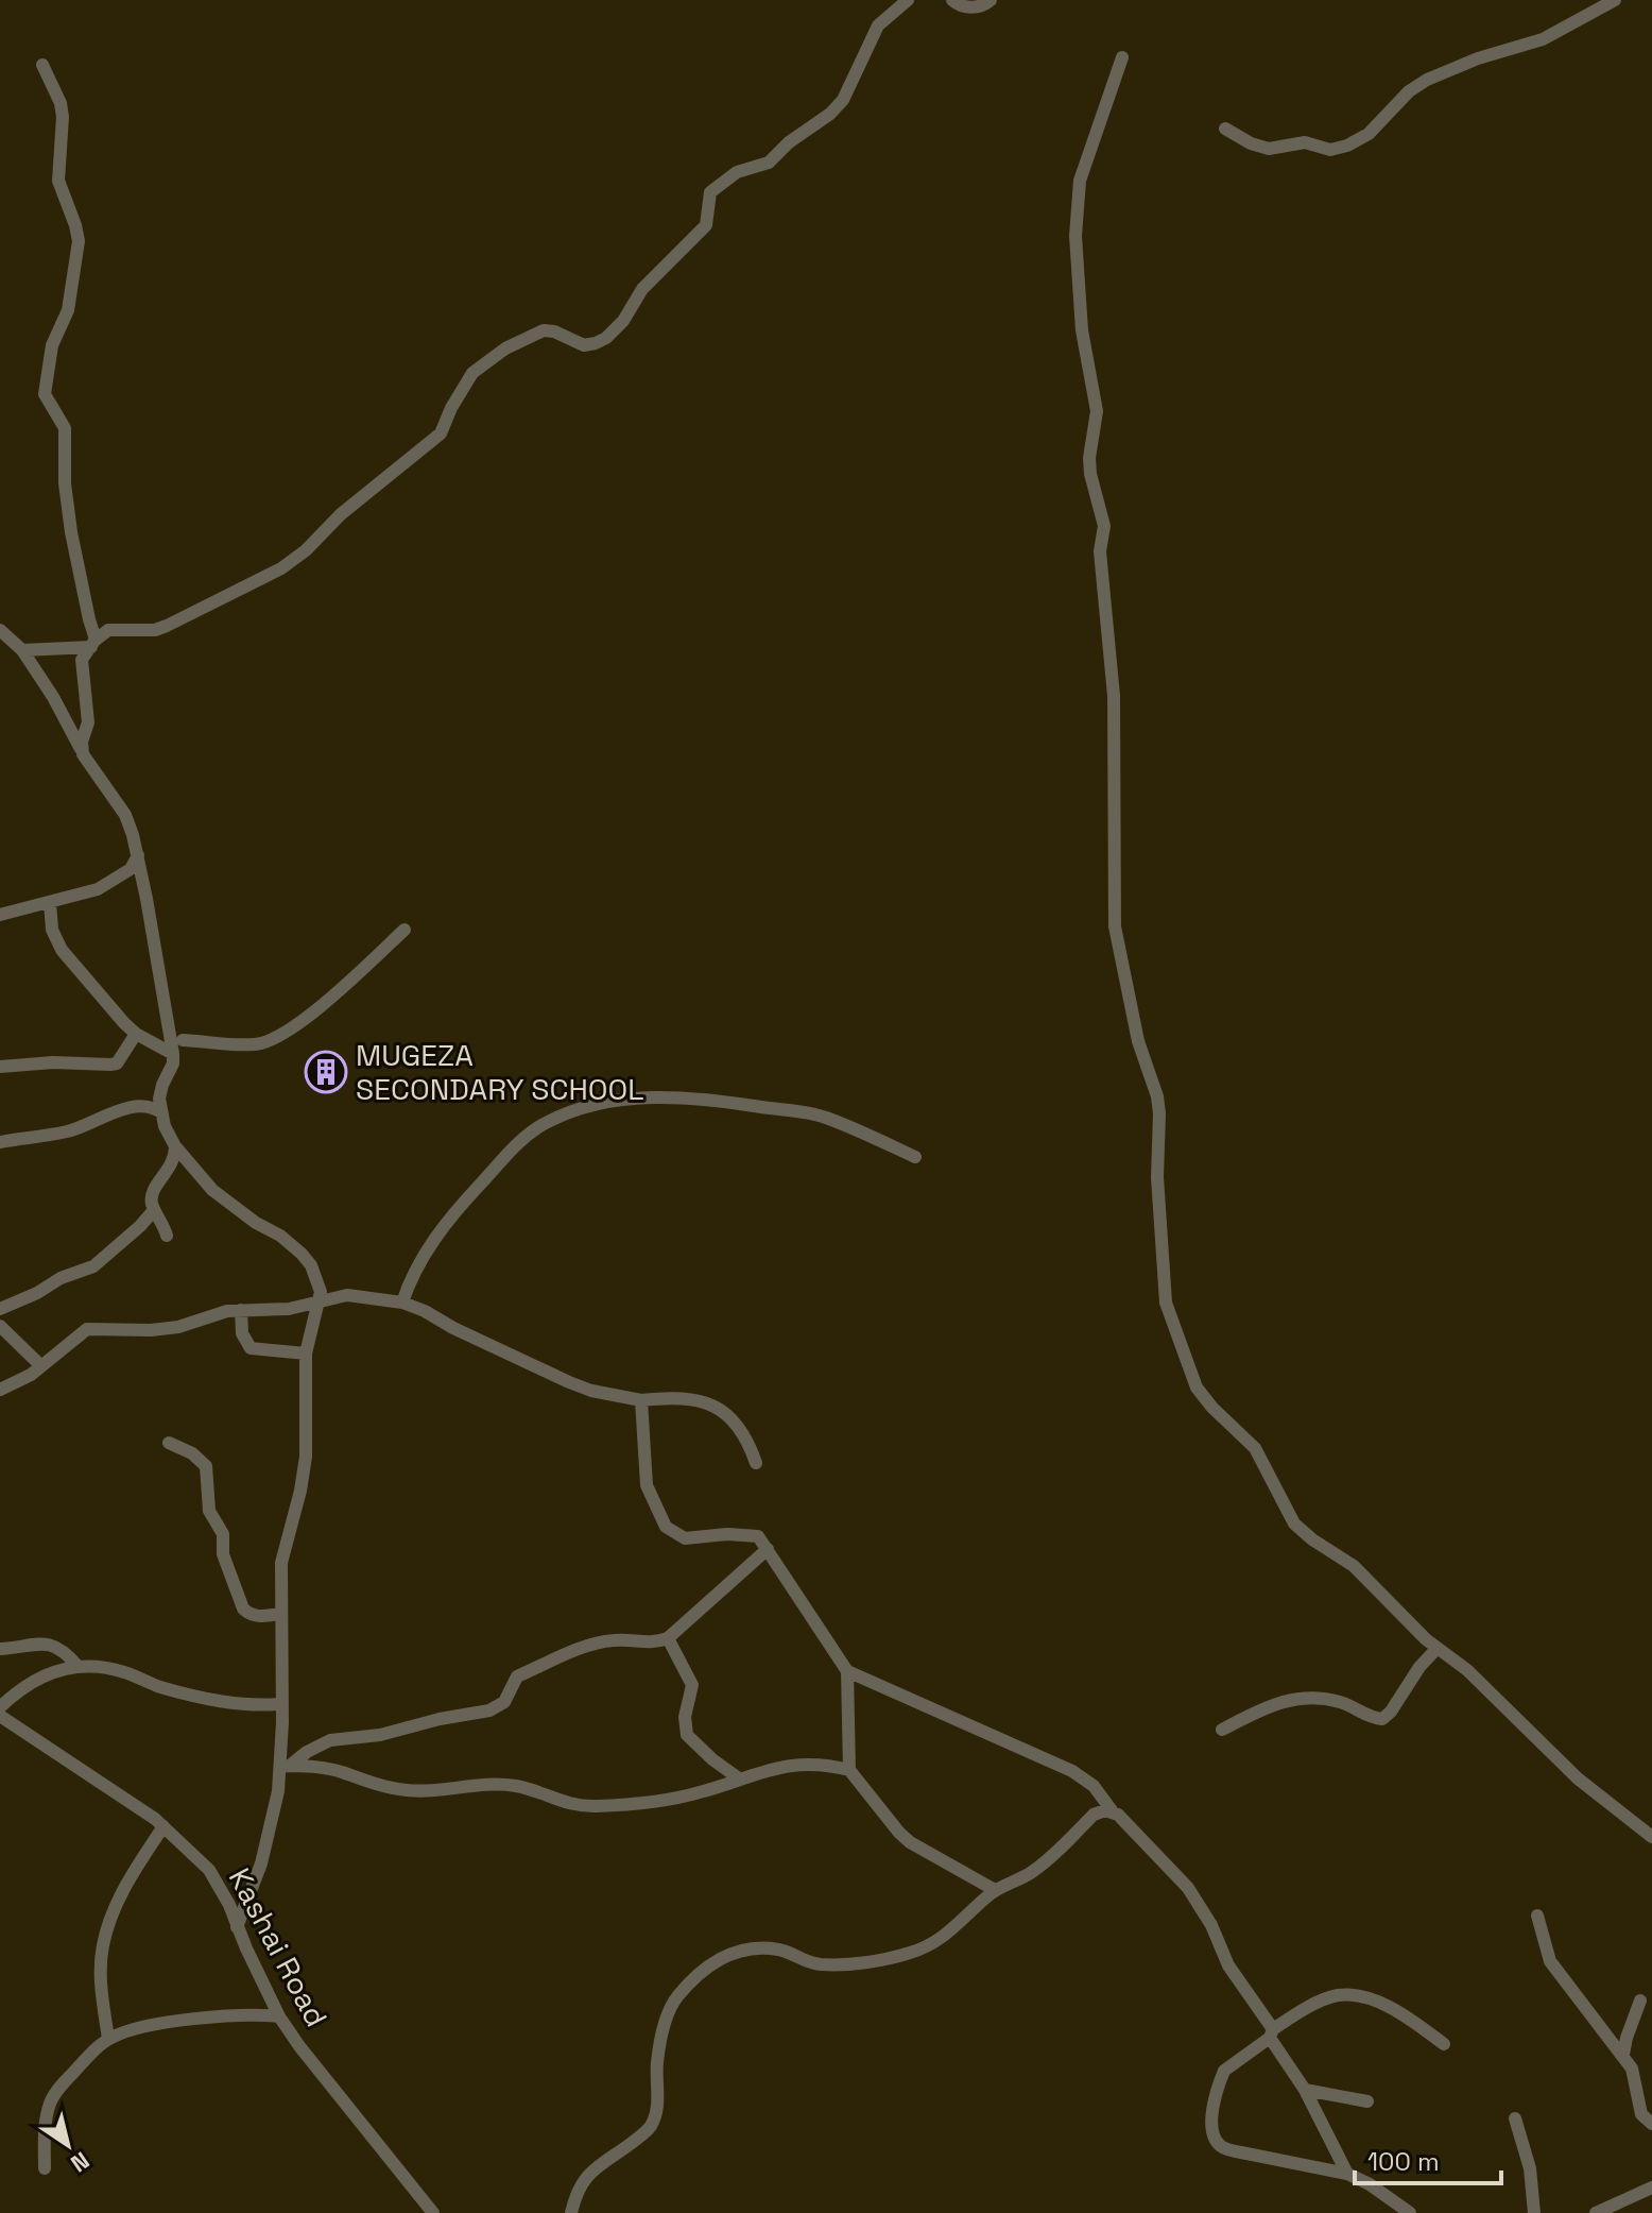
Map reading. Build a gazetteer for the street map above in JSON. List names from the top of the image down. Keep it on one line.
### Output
{"streets":{"street":["Kashai Road"]},"places":{"building":["MUGEZA SECONDARY SCHOOL"]},"scale_bar":"100 m","north":"bottom right"}
